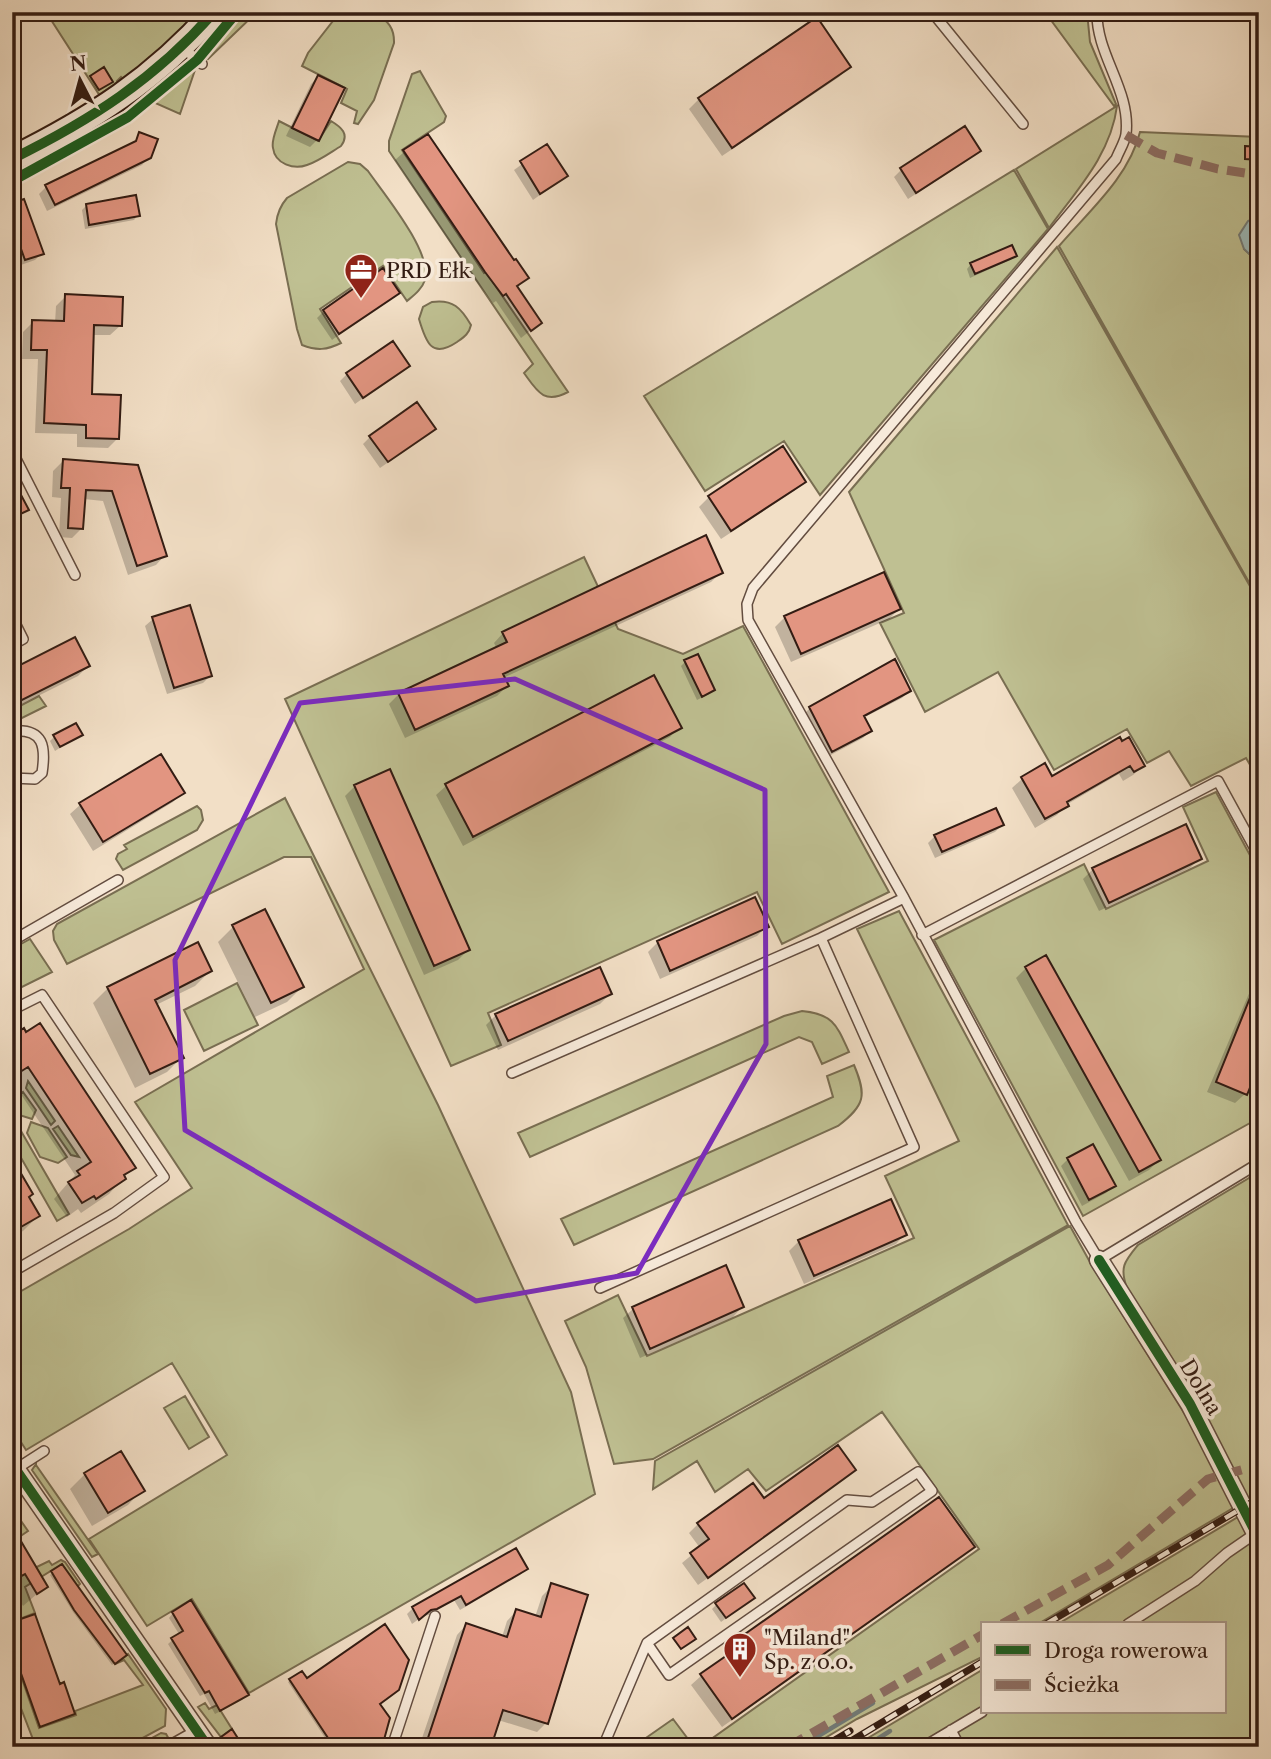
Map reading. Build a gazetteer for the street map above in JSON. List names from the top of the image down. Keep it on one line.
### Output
{"streets":{"street":["Dolna"]},"places":{"office":["PRD Ełk"],"building":["\"Miland\" Sp. z o.o."]},"legend":["Droga rowerowa","Ścieżka"],"north":"top"}
